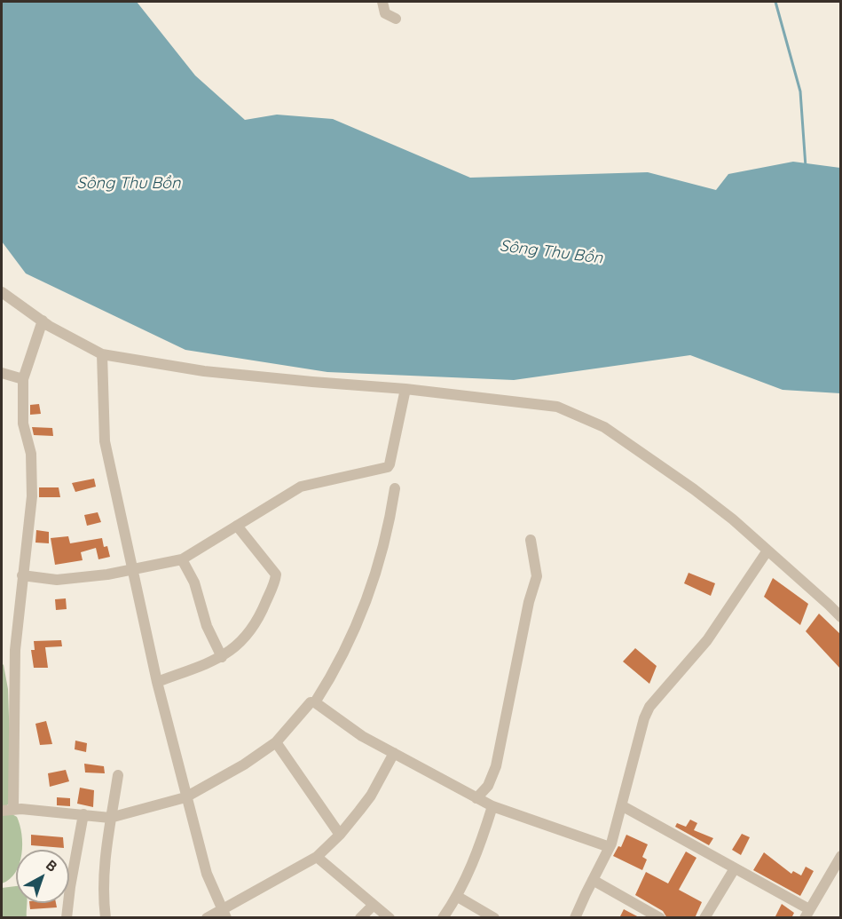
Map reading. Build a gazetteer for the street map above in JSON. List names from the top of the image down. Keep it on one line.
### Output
{"water":["Sông Thu Bồn"],"north":"top right"}
